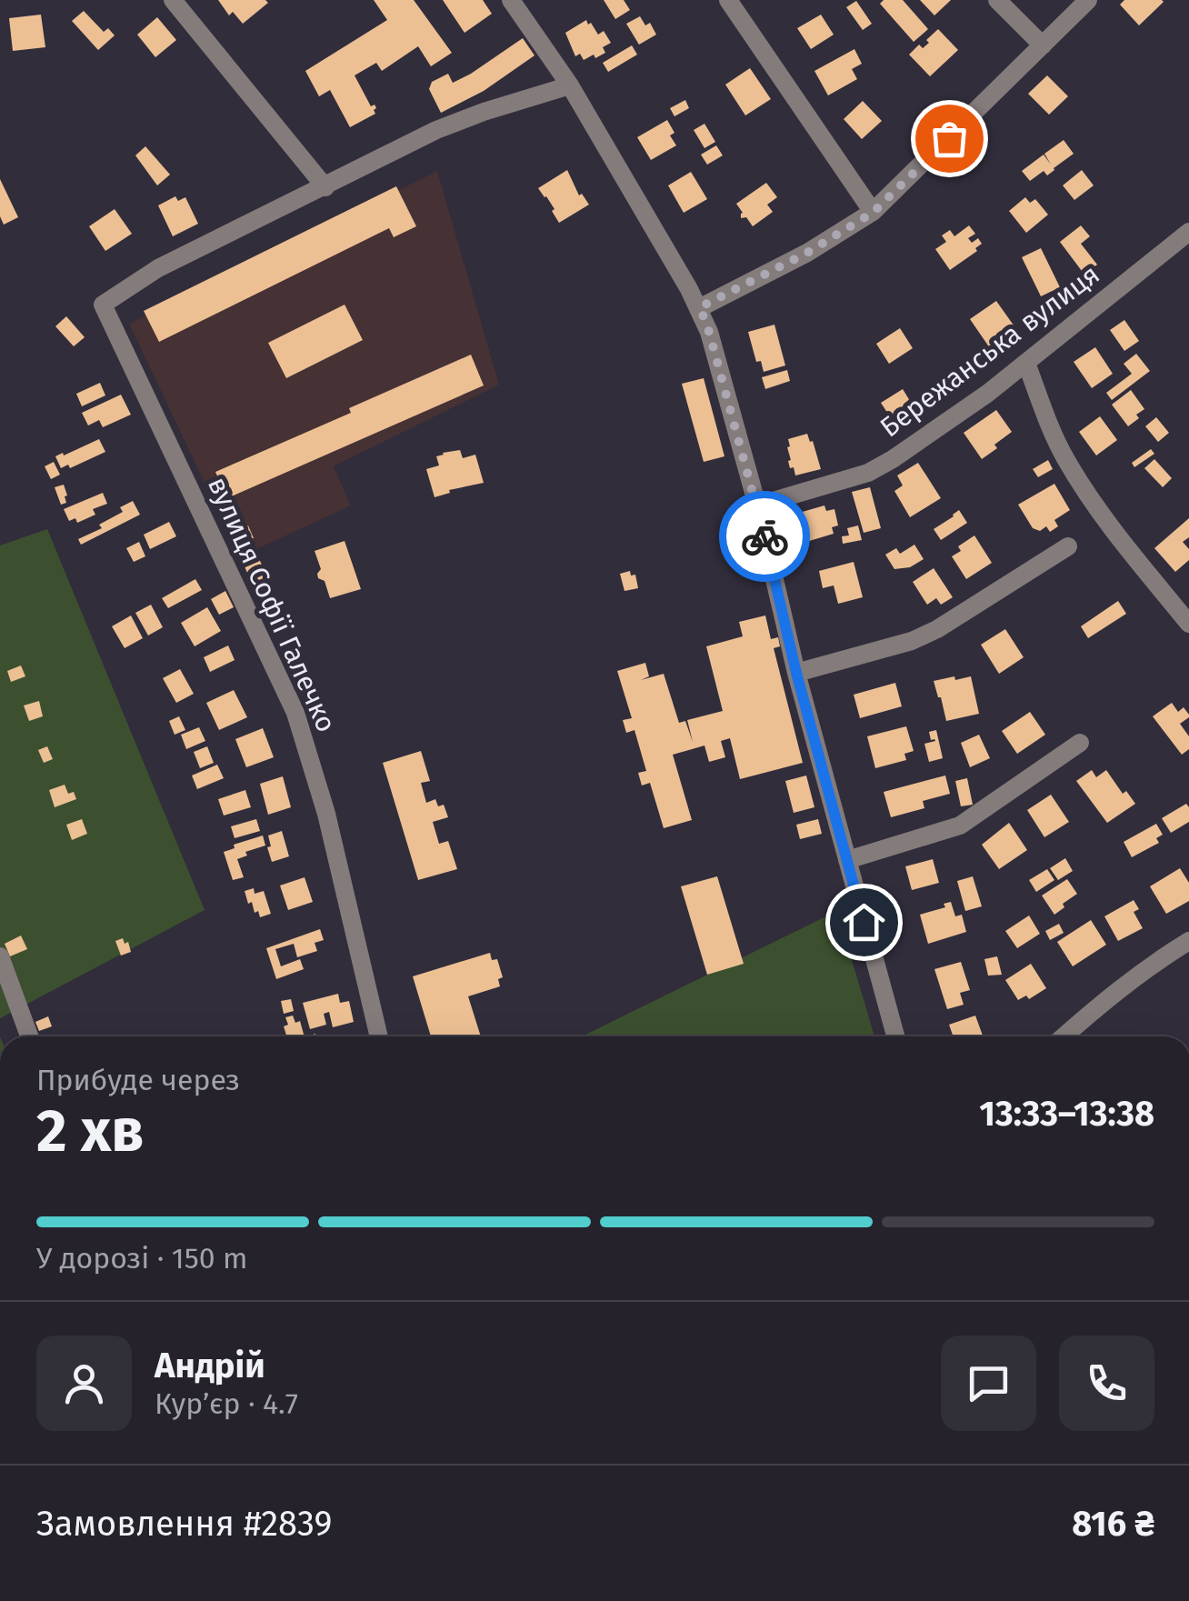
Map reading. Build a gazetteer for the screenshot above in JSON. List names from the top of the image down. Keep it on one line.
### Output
{"streets":{"street":["Бережанська вулиця","вулиця Софії Галечко"]},"page":{"heading":["2 хв","Прибуде через","13:33–13:38"],"panel":["Андрій","Кур’єр · 4.7","Замовлення #2839","816 ₴"],"bar":"У дорозі · 150 m"}}
